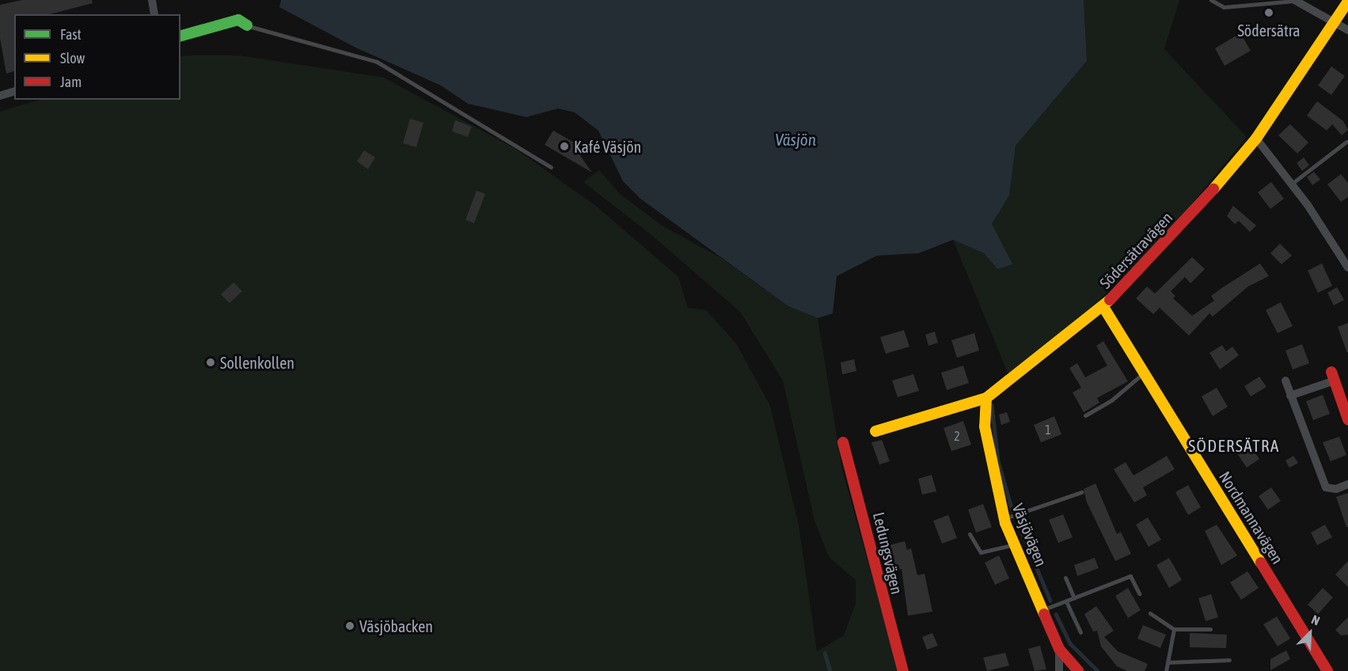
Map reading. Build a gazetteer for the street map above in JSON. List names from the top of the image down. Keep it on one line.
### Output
{"streets":{"street":["Södersätravägen","Nordmannavägen","Väsjövägen","Ledungsvägen"]},"crossings":[["Södersätravägen","Nordmannavägen"],["Södersätravägen","Väsjövägen"]],"districts":["SÖDERSÄTRA"],"water":["Väsjön"],"places":["Södersätra","Kafé Väsjön","Sollenkollen","Väsjöbacken"],"house_numbers":["1","2"],"legend":["Fast","Slow","Jam"],"north":"top right"}
